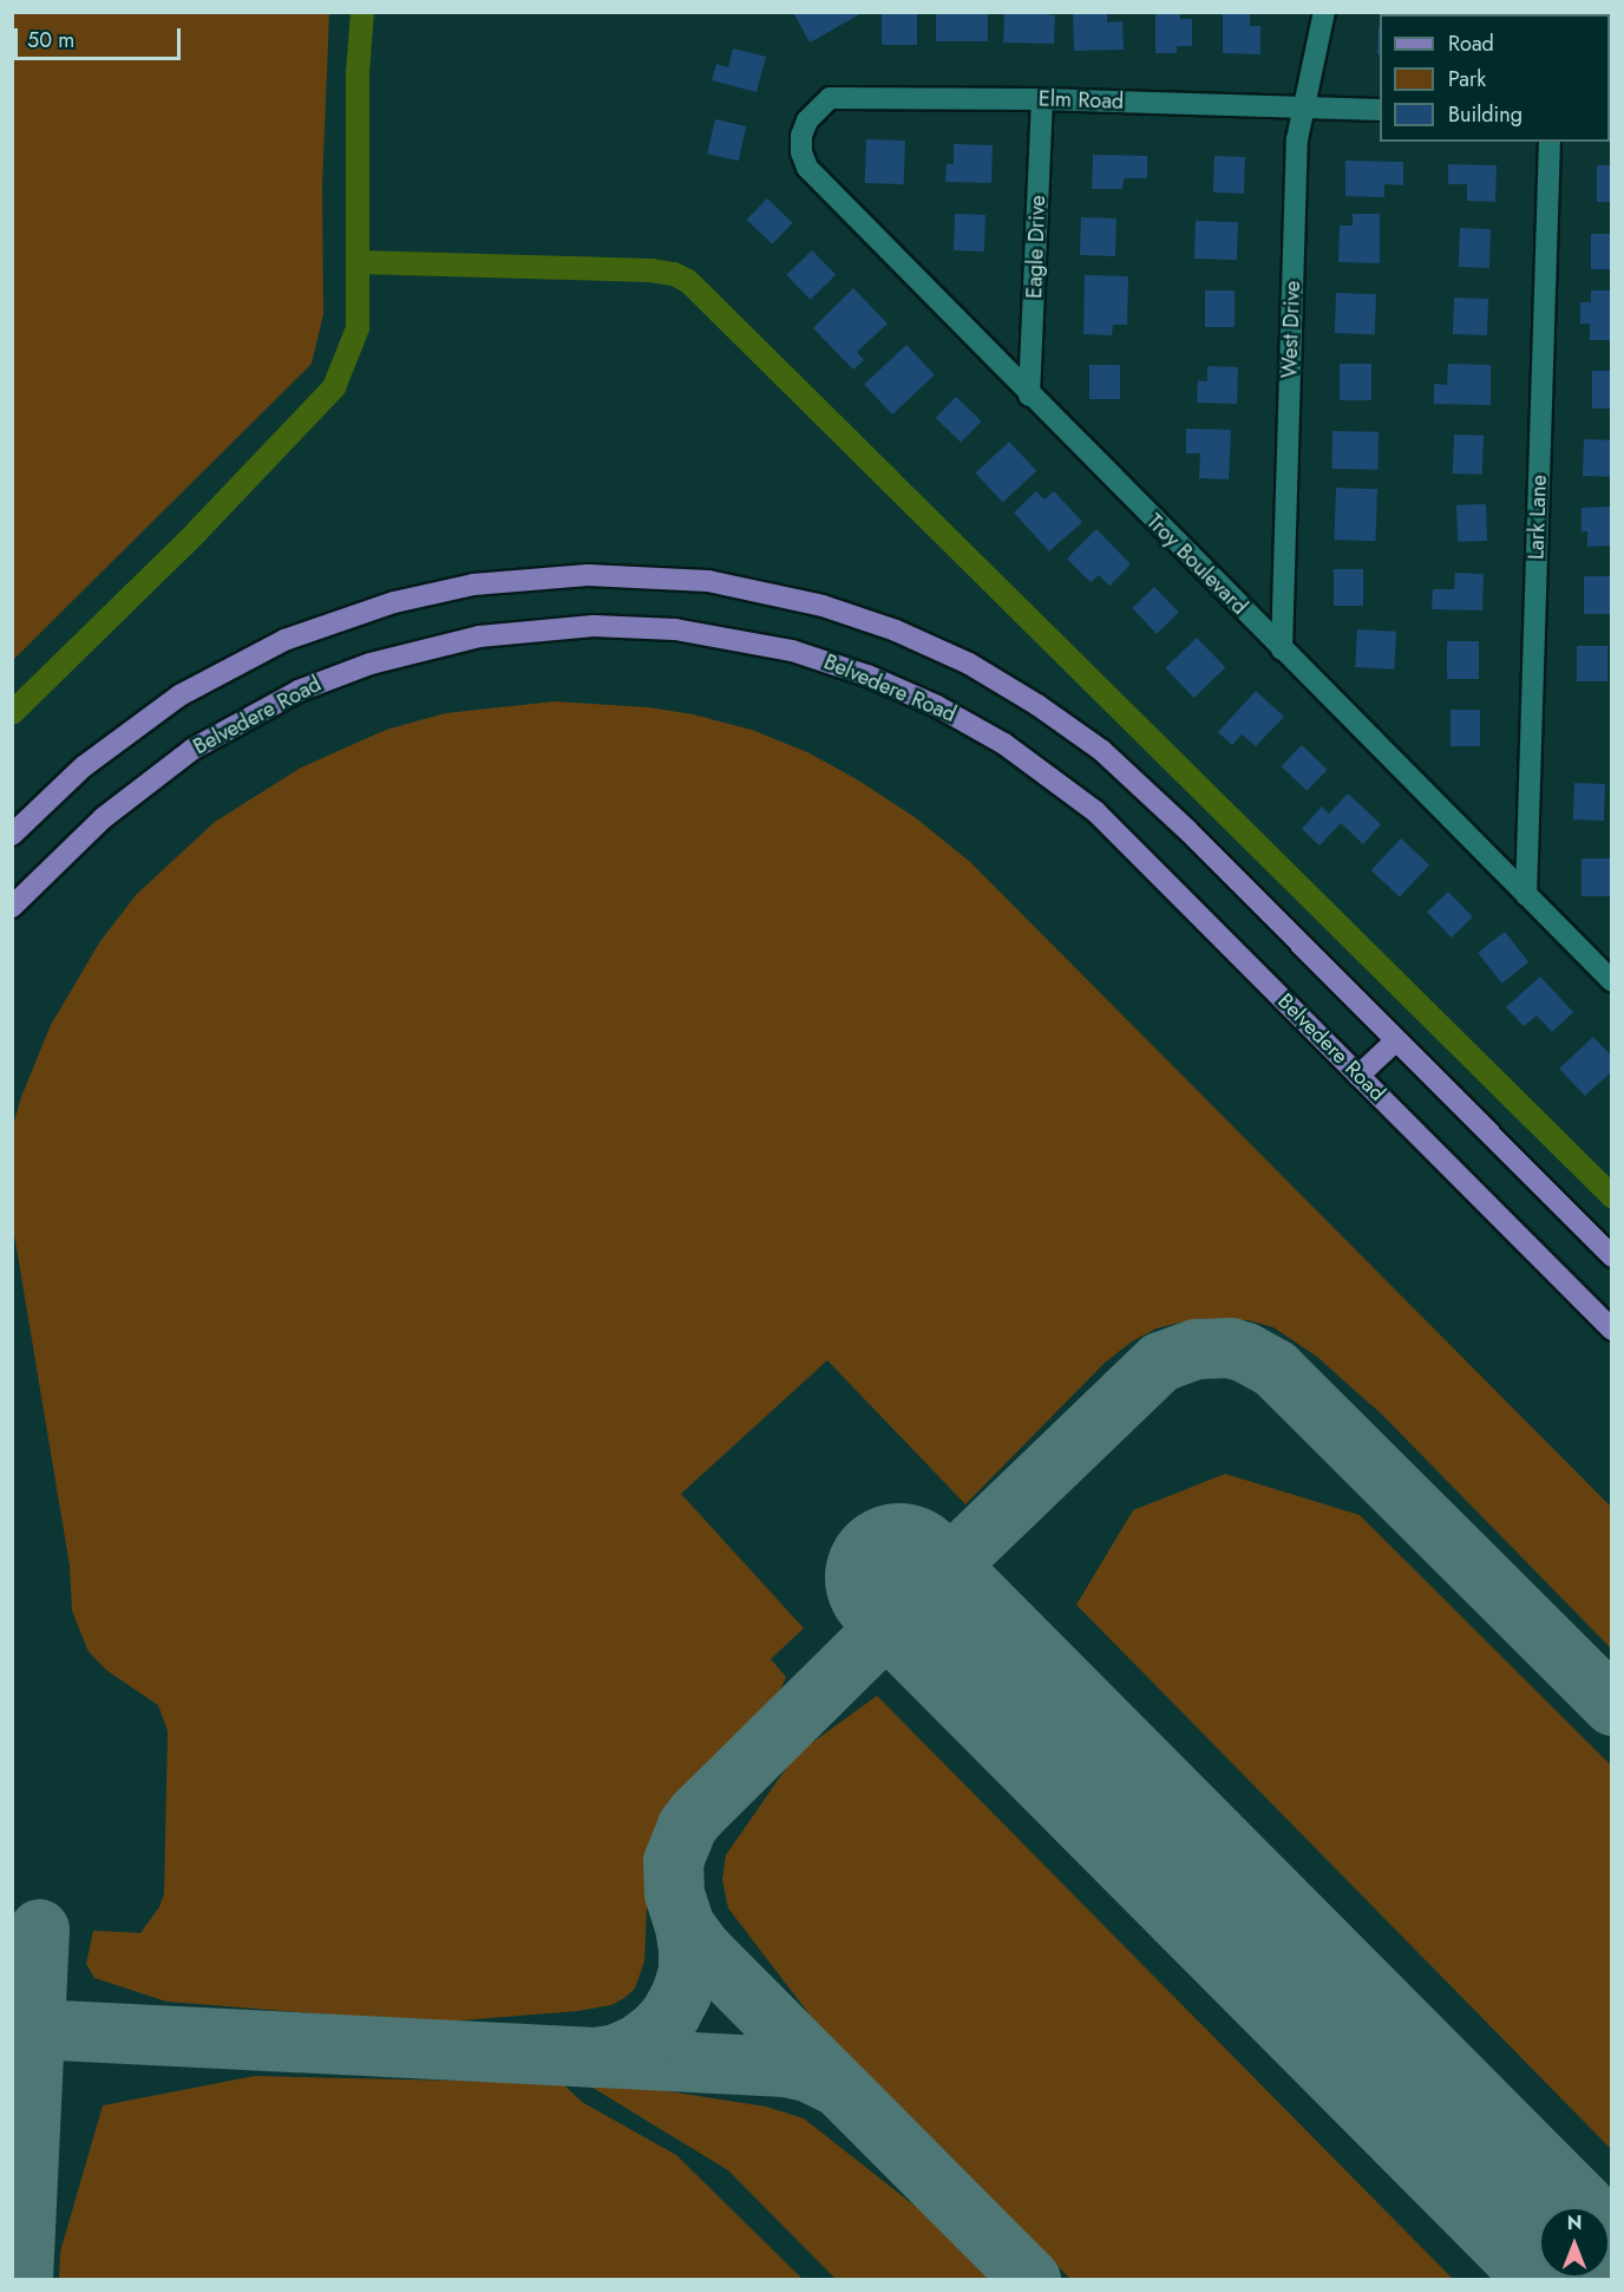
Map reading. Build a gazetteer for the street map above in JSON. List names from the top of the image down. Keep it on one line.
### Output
{"streets":{"main road":["Belvedere Road"],"street":["Elm Road","Eagle Drive","West Drive","Lark Lane","Troy Boulevard"]},"crossings":[["Elm Road","Eagle Drive"],["Elm Road","West Drive"],["Elm Road","Troy Boulevard"],["Eagle Drive","Troy Boulevard"],["West Drive","Troy Boulevard"],["Lark Lane","Troy Boulevard"]],"legend":["Road","Park","Building"],"scale_bar":"50 m","north":"top"}
